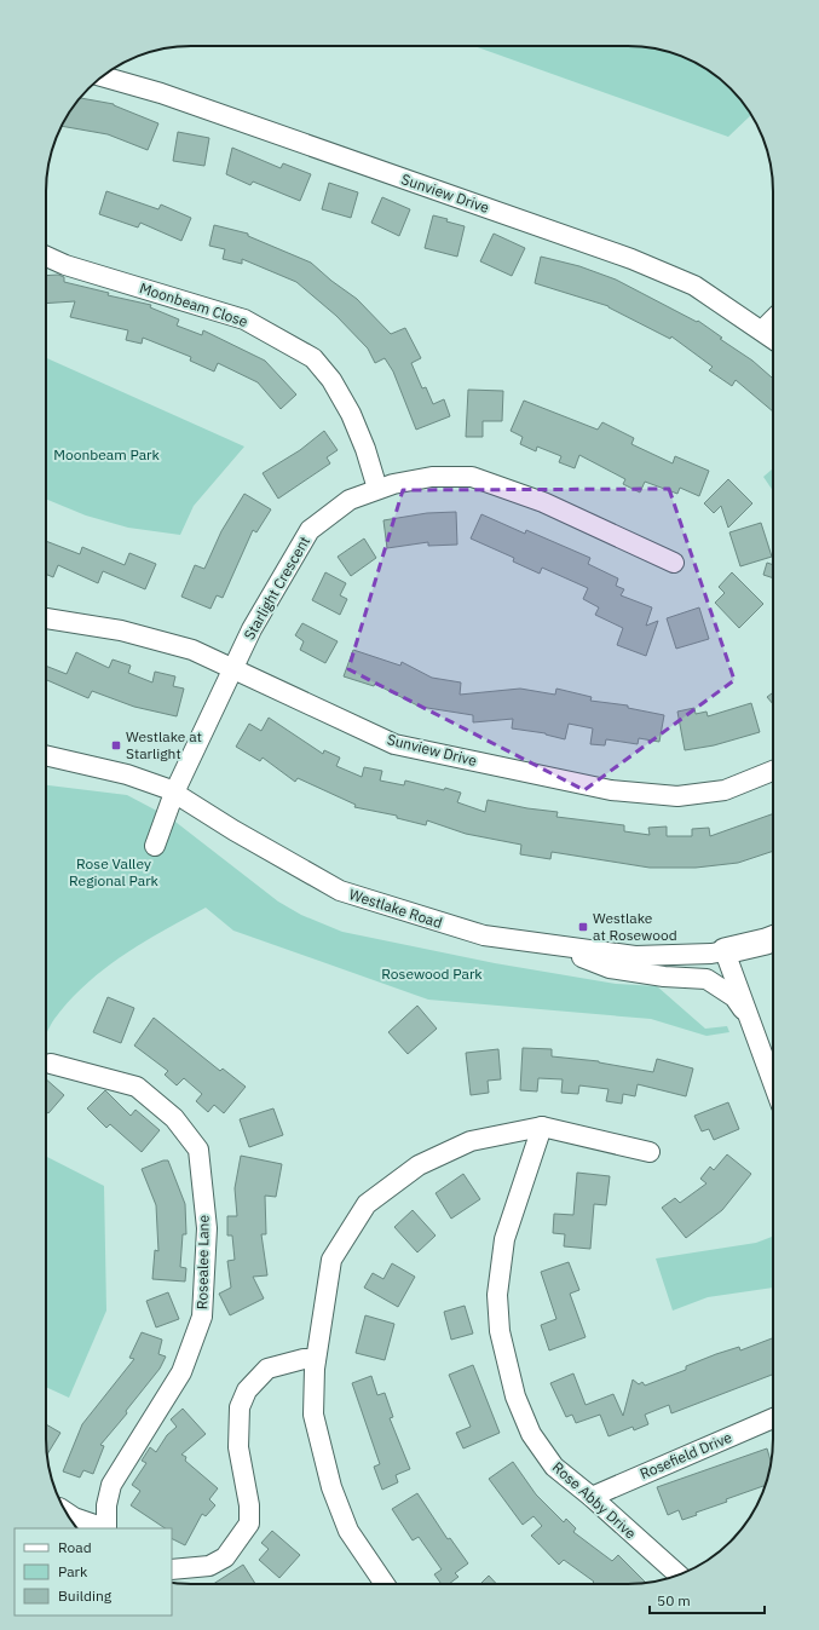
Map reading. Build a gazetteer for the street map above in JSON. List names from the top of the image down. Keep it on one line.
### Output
{"streets":{"main road":["Westlake Road"],"street":["Sunview Drive","Moonbeam Close","Starlight Crescent","Rosealee Lane","Rosefield Drive","Rose Abby Drive"]},"crossings":[["Sunview Drive","Starlight Crescent"],["Moonbeam Close","Starlight Crescent"],["Starlight Crescent","Westlake Road"],["Rosefield Drive","Rose Abby Drive"]],"parks":["Moonbeam Park","Rose Valley Regional Park","Rosewood Park"],"places":{"transit":["Westlake at Starlight","Westlake at Rosewood"]},"legend":["Road","Park","Building"],"scale_bar":"50 m"}
